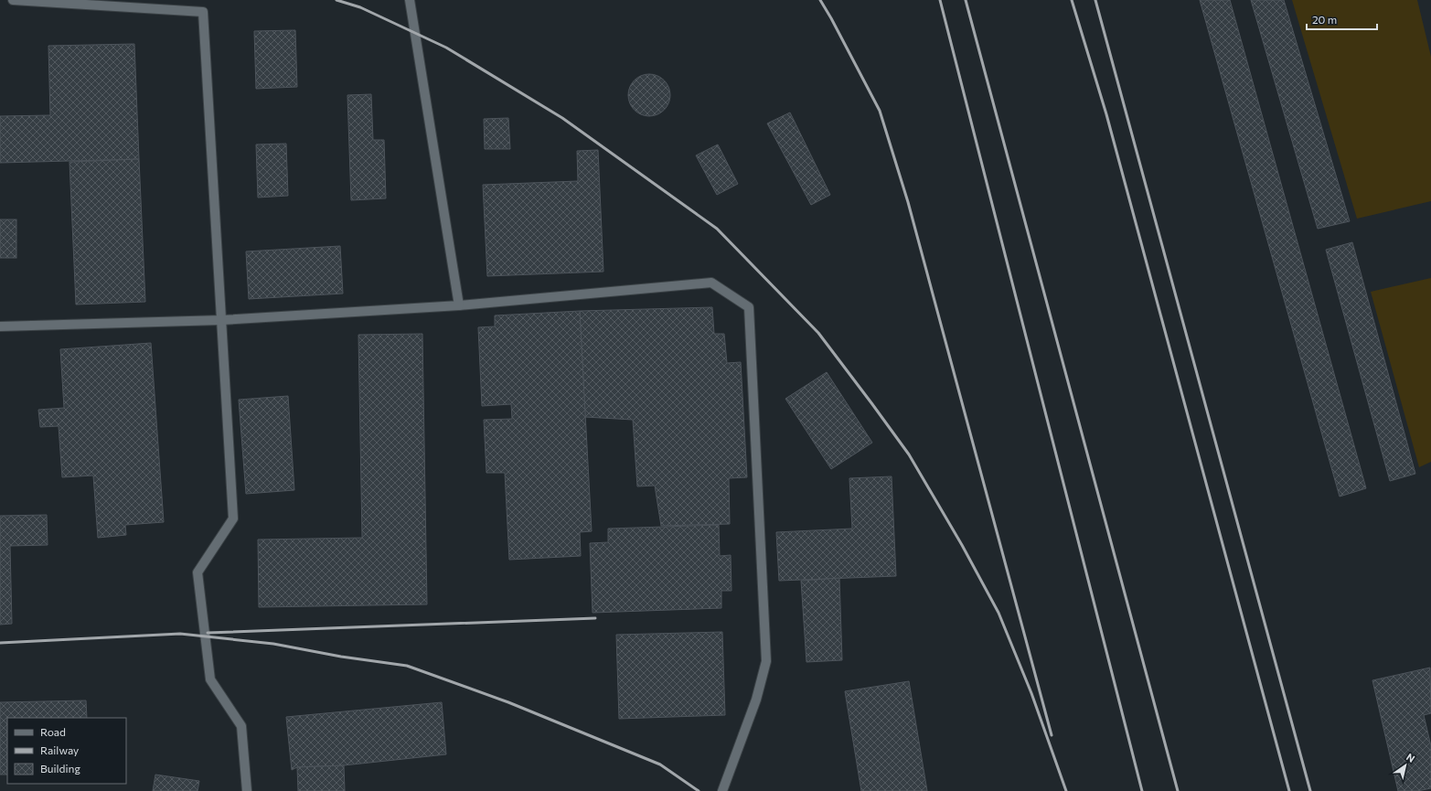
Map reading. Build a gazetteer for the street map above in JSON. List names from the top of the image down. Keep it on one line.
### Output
{"legend":["Road","Railway","Building"],"scale_bar":"20 m","north":"top right"}
